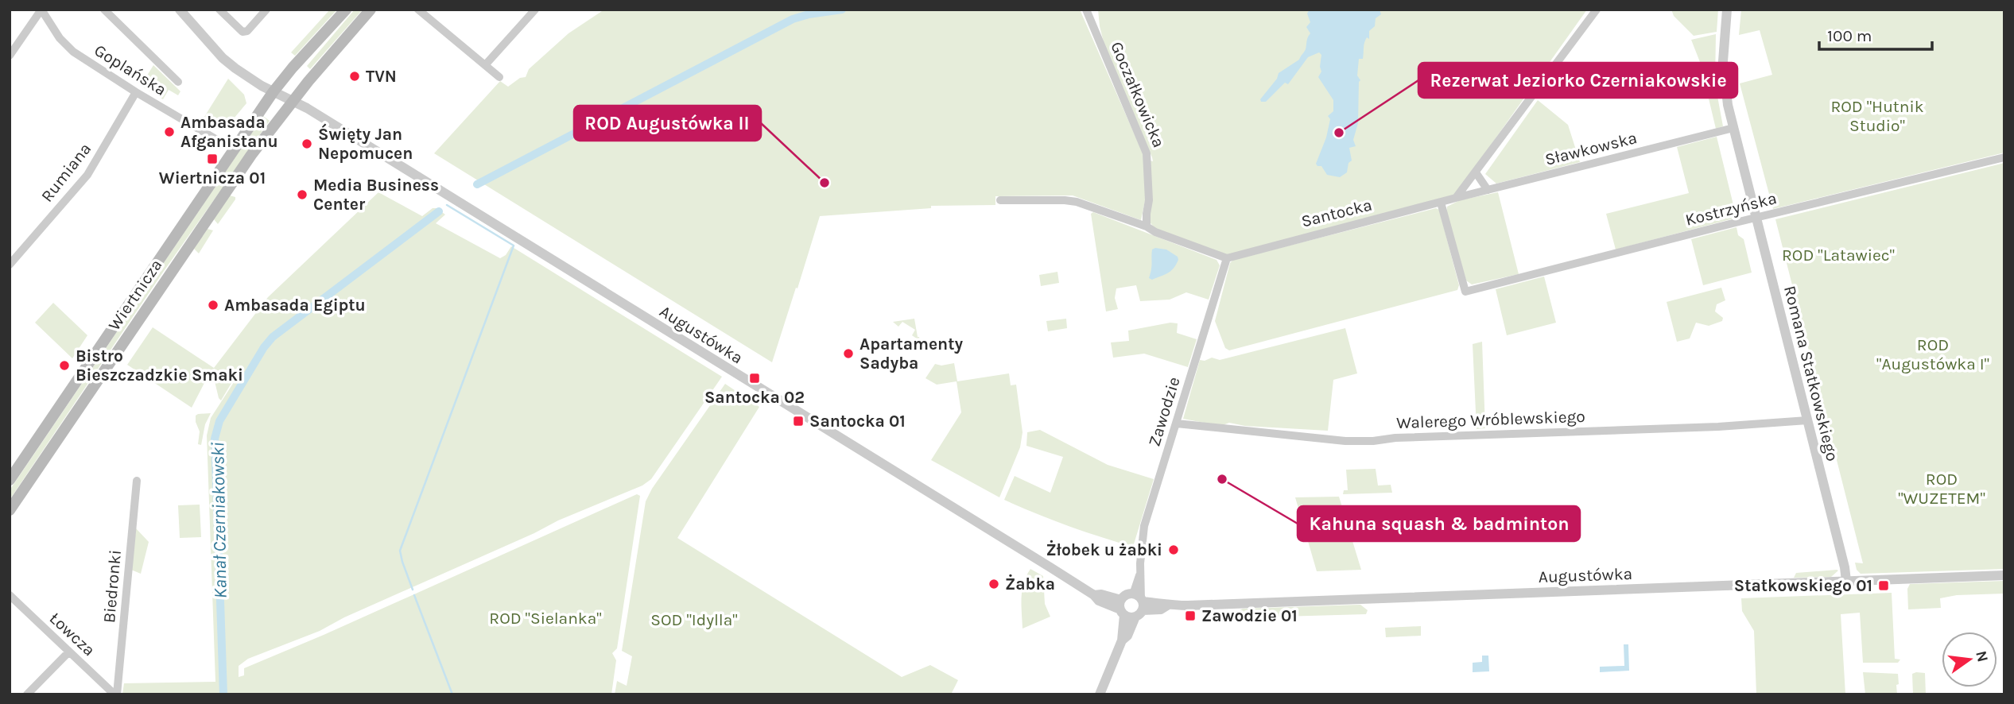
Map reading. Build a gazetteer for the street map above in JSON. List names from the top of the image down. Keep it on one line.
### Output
{"streets":{"main road":["Wiertnicza"],"street":["Goplańska","Goczałkowicka","Sławkowska","Rumiana","Kostrzyńska","Santocka","Augustówka","Romana Statkowskiego","Zawodzie","Walerego Wróblewskiego","Biedronki","Łowcza"]},"crossings":[["Goplańska","Rumiana"],["Sławkowska","Santocka"],["Sławkowska","Romana Statkowskiego"],["Kostrzyńska","Santocka"],["Kostrzyńska","Romana Statkowskiego"],["Santocka","Zawodzie"],["Wiertnicza","Augustówka"],["Augustówka","Romana Statkowskiego"],["Augustówka","Zawodzie"],["Romana Statkowskiego","Walerego Wróblewskiego"],["Zawodzie","Walerego Wróblewskiego"],["Biedronki","Łowcza"]],"water":["Kanał Czerniakowski"],"parks":["ROD \"Hutnik Studio\"","ROD \"Latawiec\"","ROD \"Augustówka I\"","ROD \"WUZETEM\"","ROD \"Sielanka\"","SOD \"Idylla\""],"places":{"other":["TVN","Ambasada Afganistanu","Rezerwat Jeziorko Czerniakowskie","Święty Jan Nepomucen","ROD Augustówka II","Media Business Center","Ambasada Egiptu","Apartamenty Sadyba","Bistro Bieszczadzkie Smaki","Kahuna squash & badminton","Żłobek u żabki","Żabka"],"transit":["Wiertnicza 01","Santocka 02","Santocka 01","Statkowskiego 01","Zawodzie 01"]},"scale_bar":"100 m","north":"right"}
